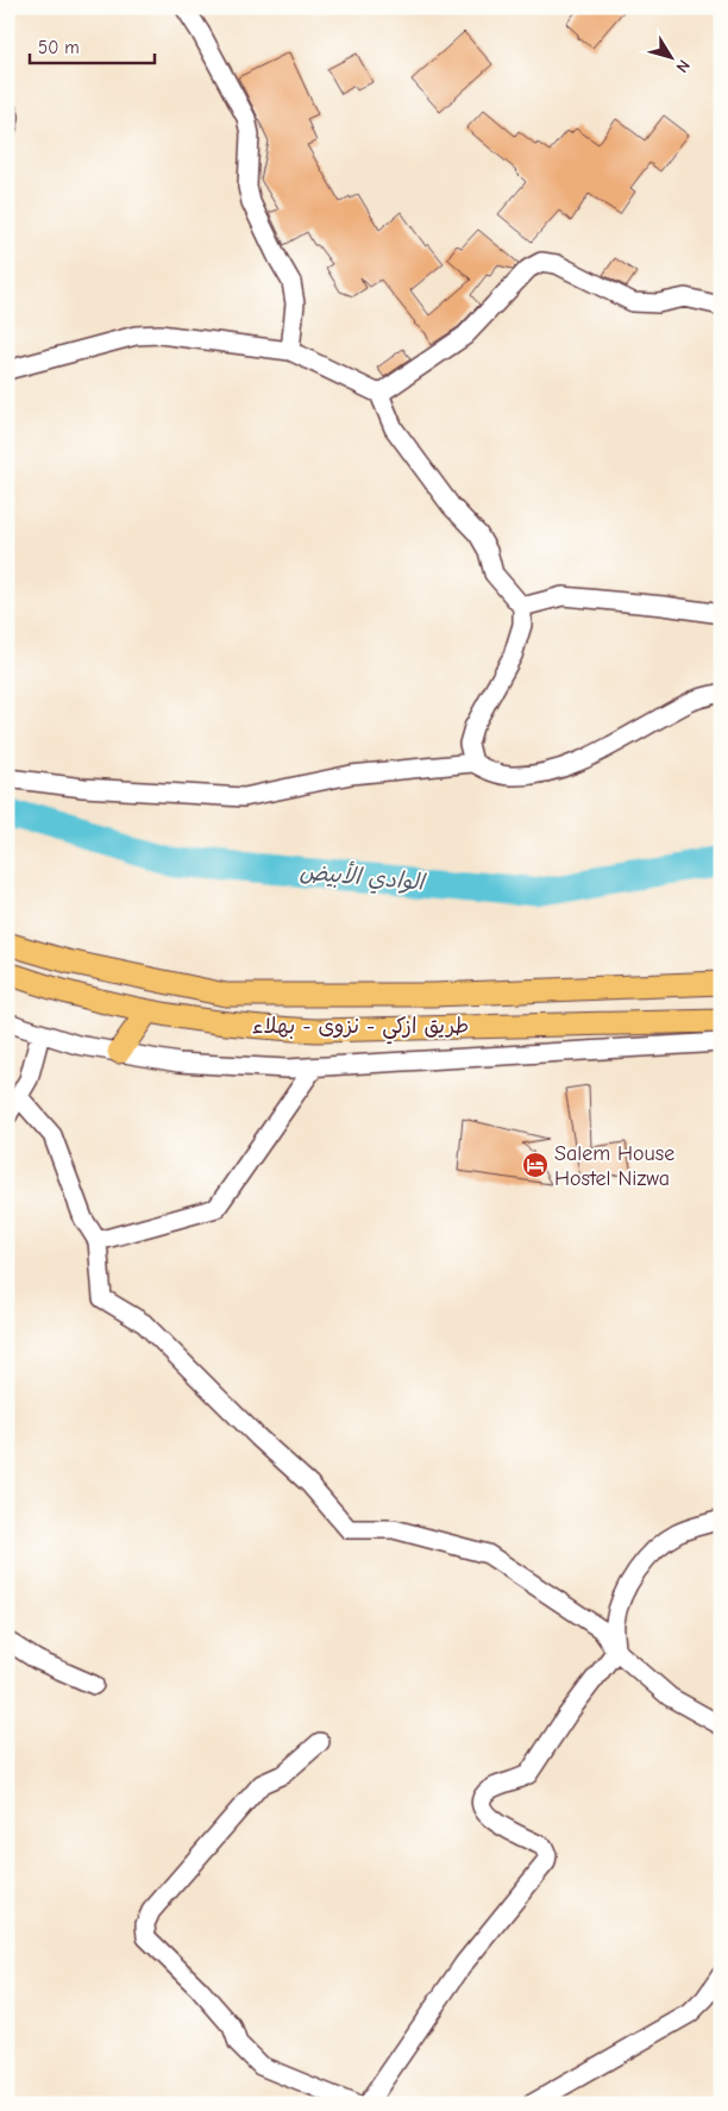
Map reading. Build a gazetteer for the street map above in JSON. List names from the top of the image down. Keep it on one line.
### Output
{"streets":{"main road":["طريق ازكي - نزوى - بهلاء"]},"water":["الوادي الأبيض"],"places":{"hotel":["Salem House Hostel Nizwa"]},"scale_bar":"50 m","north":"bottom right"}
